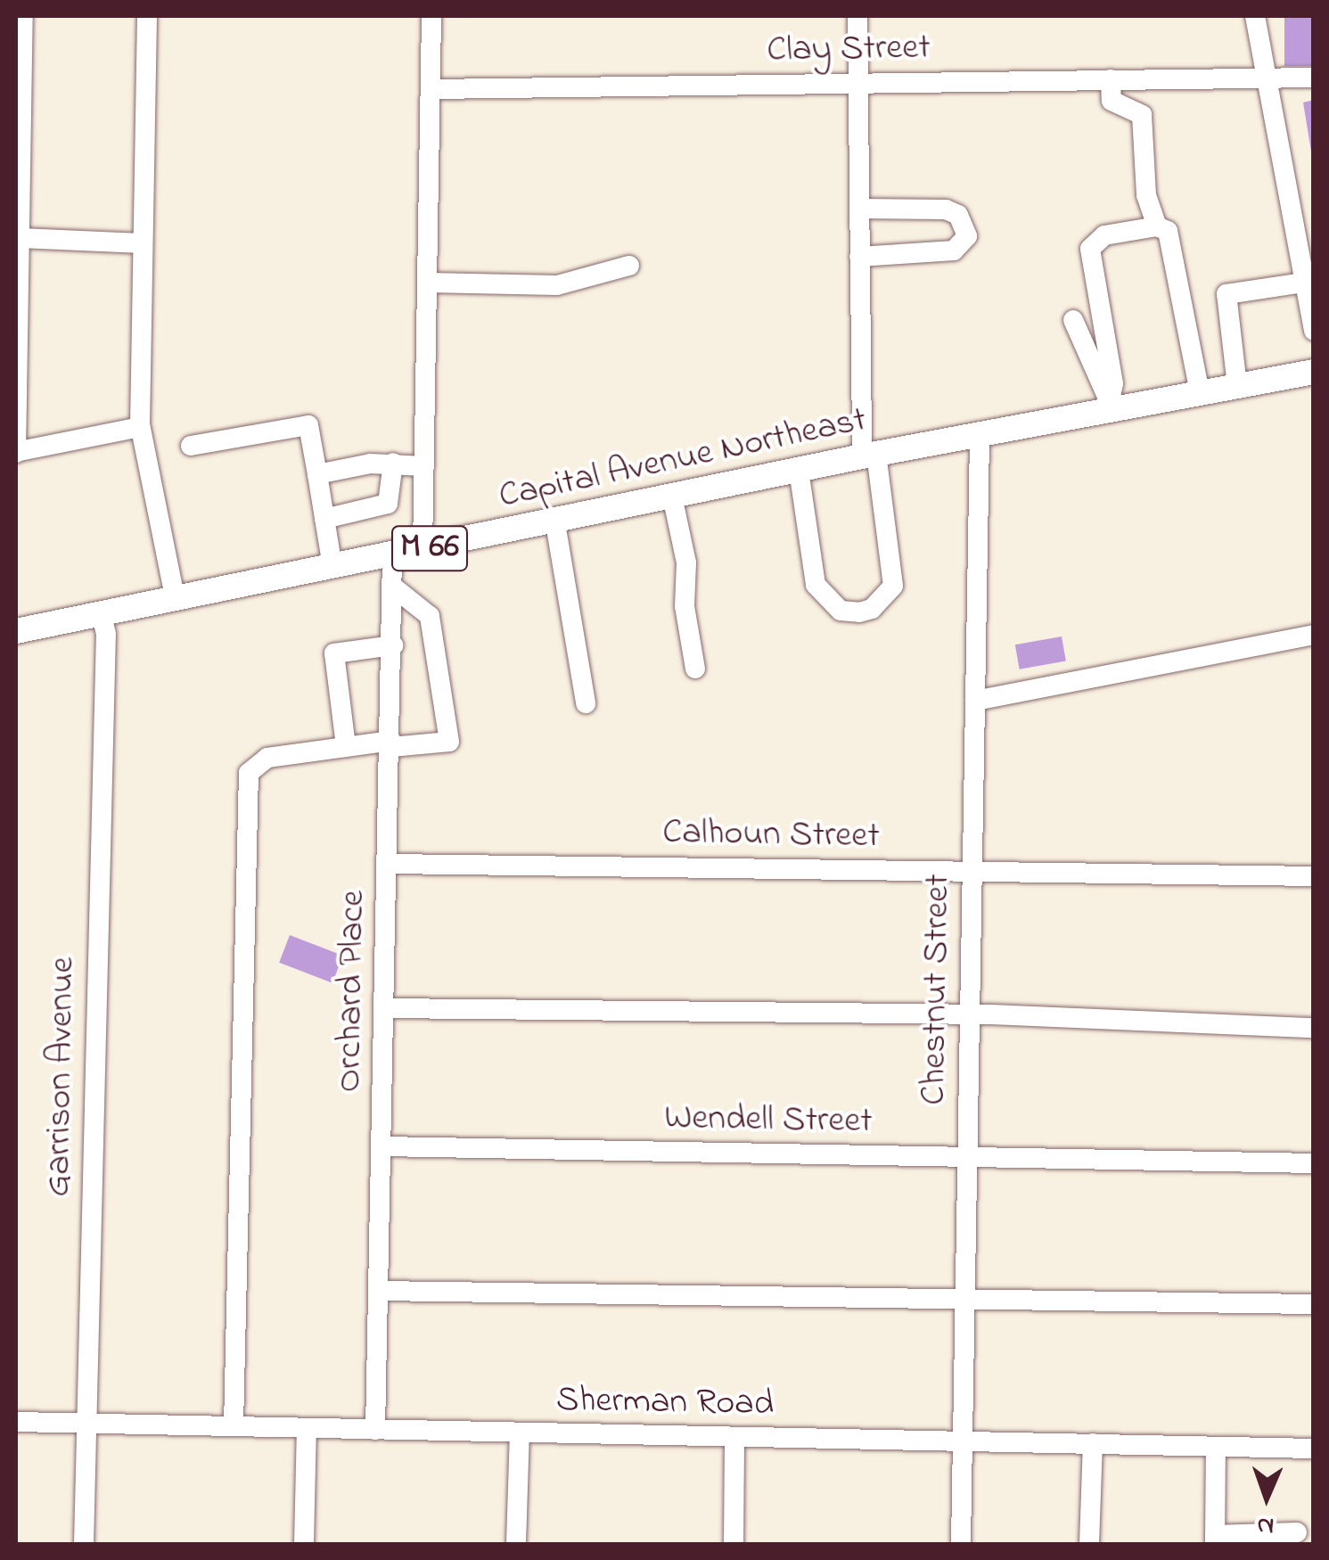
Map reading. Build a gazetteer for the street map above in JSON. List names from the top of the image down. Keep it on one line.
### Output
{"streets":{"main road":["Capital Avenue Northeast","M 66"],"street":["Clay Street","Calhoun Street","Chestnut Street","Orchard Place","Garrison Avenue","Wendell Street","Sherman Road"]},"crossings":[["Capital Avenue Northeast","Chestnut Street"],["Capital Avenue Northeast","Orchard Place"],["Capital Avenue Northeast","Garrison Avenue"],["Calhoun Street","Chestnut Street"],["Calhoun Street","Orchard Place"],["Chestnut Street","Wendell Street"],["Chestnut Street","Sherman Road"],["Orchard Place","Wendell Street"],["Orchard Place","Sherman Road"],["Garrison Avenue","Sherman Road"]],"north":"bottom"}
